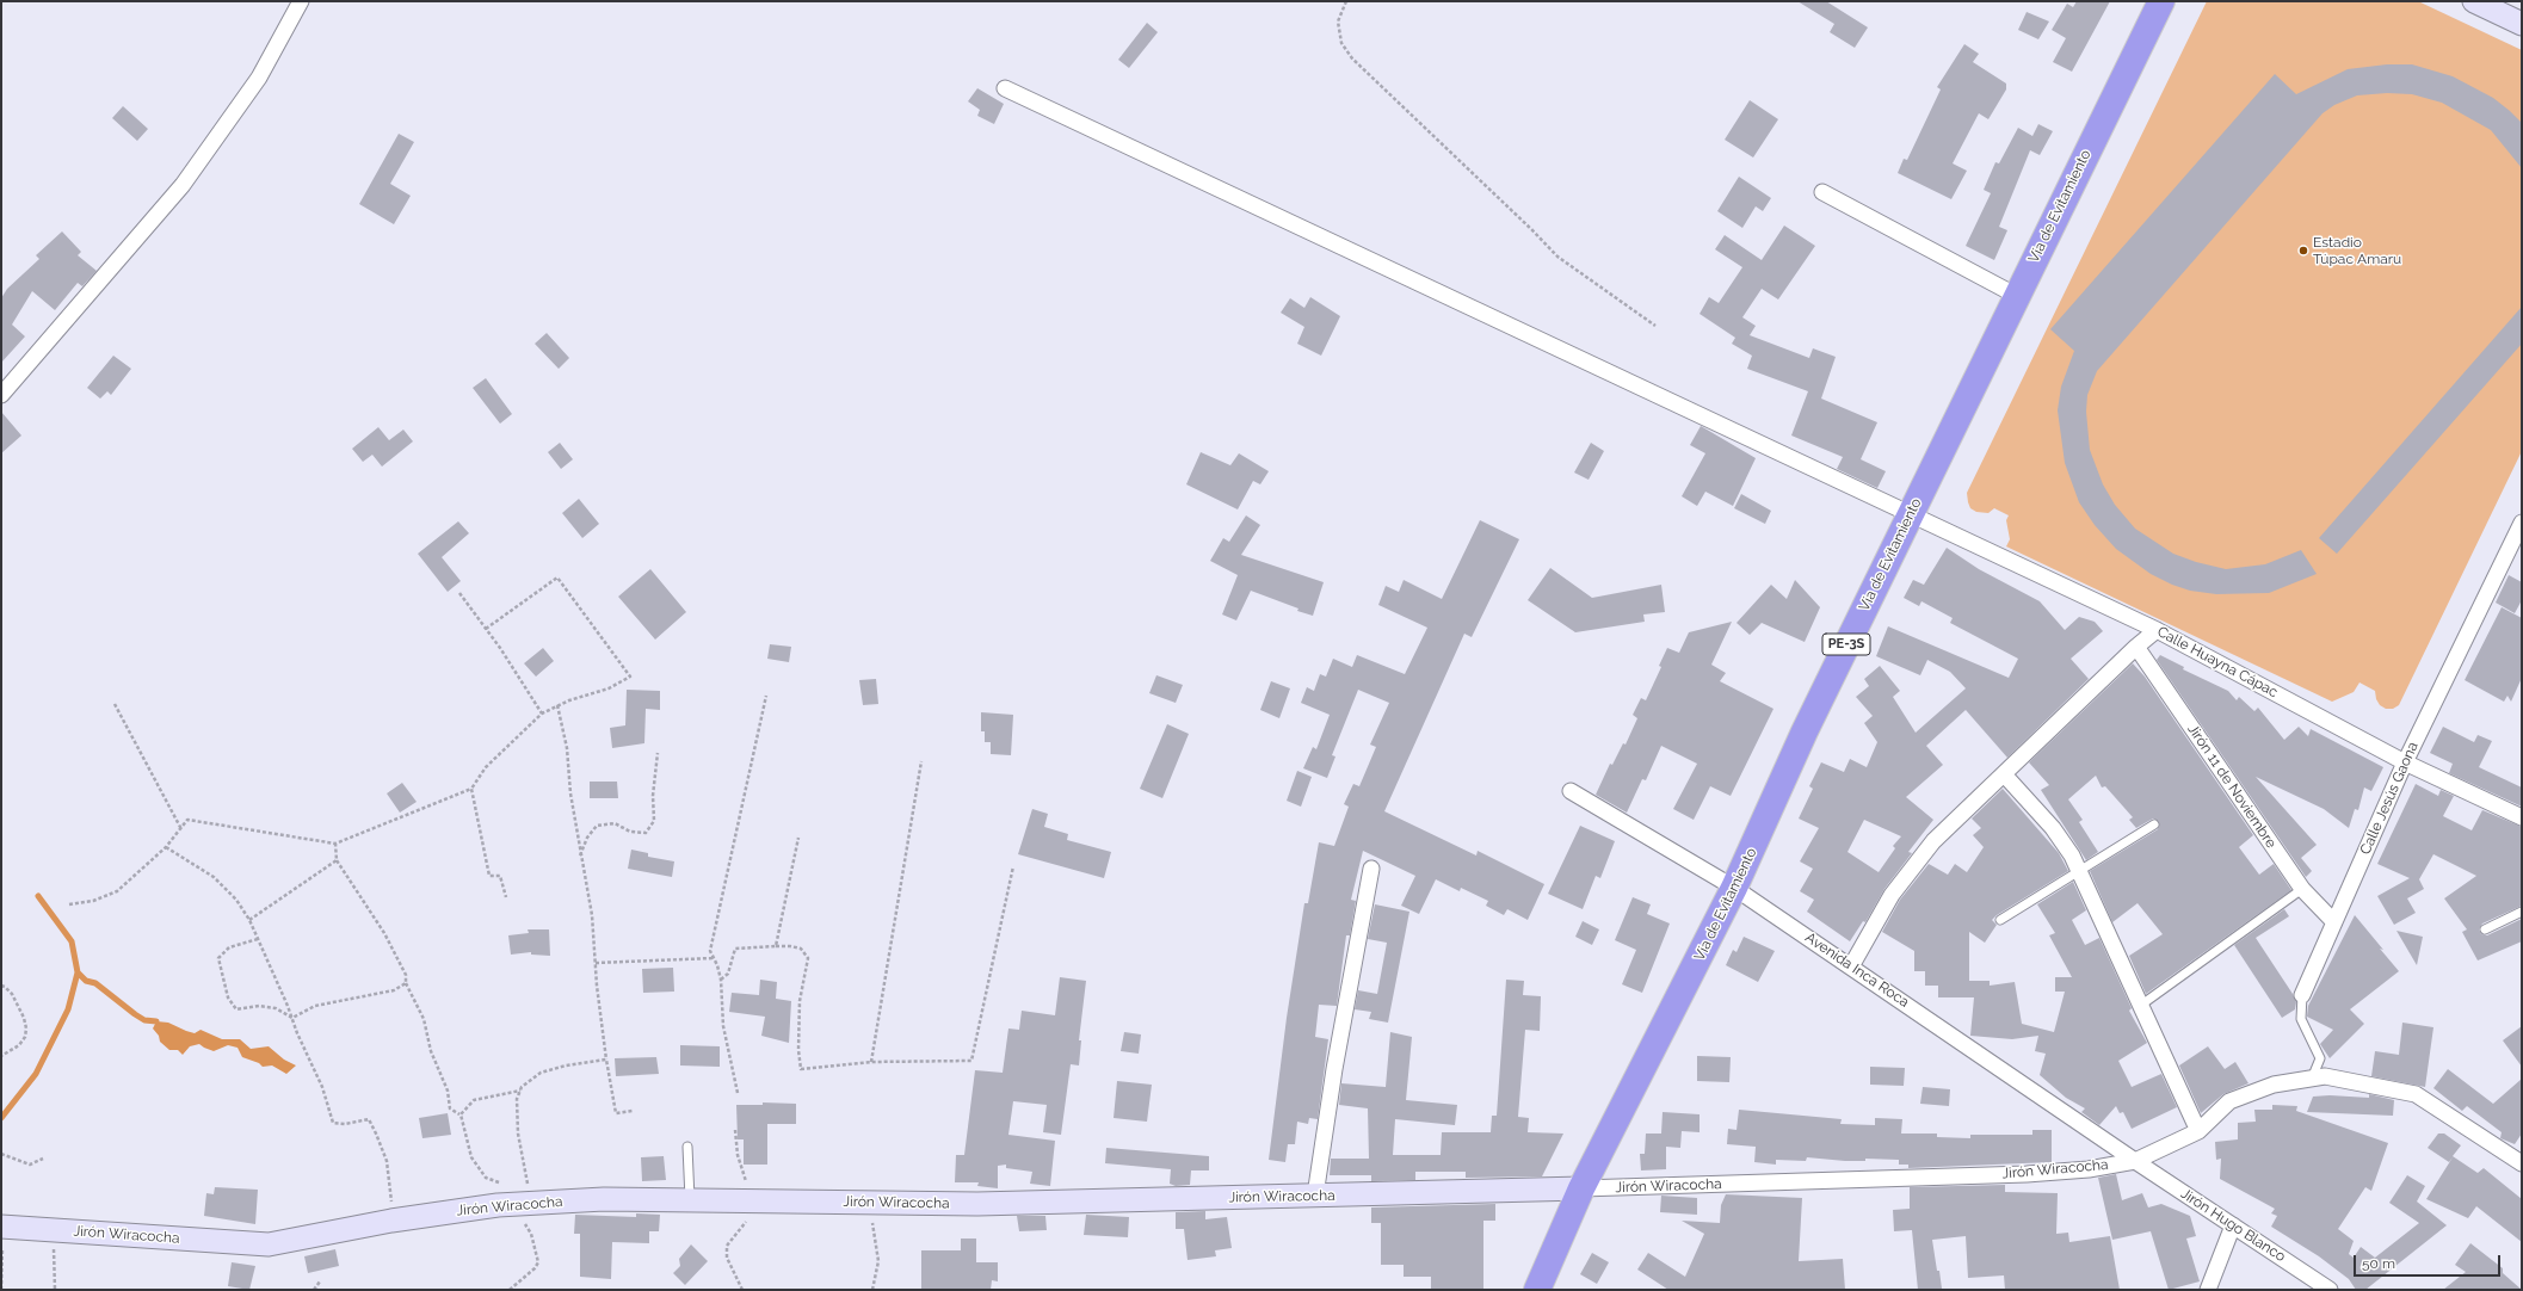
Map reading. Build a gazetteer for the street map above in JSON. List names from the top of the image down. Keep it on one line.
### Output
{"streets":{"highway":["Vía de Evitamiento","PE-3S"],"street":["Calle Huayna Cápac","Jirón 11 de Noviembre","Calle Jesús Gaona","Avenida Inca Roca","Jirón Wiracocha","Jirón Hugo Blanco"]},"crossings":[["Vía de Evitamiento","Calle Huayna Cápac"],["Vía de Evitamiento","Avenida Inca Roca"],["Vía de Evitamiento","Jirón Wiracocha"],["Calle Huayna Cápac","Calle Jesús Gaona"],["Jirón 11 de Noviembre","Calle Jesús Gaona"],["Calle Jesús Gaona","Jirón Wiracocha"],["Avenida Inca Roca","Jirón Wiracocha"],["Avenida Inca Roca","Jirón Hugo Blanco"],["Jirón Wiracocha","Jirón Hugo Blanco"]],"places":["Estadio Túpac Amaru"],"scale_bar":"50 m"}
